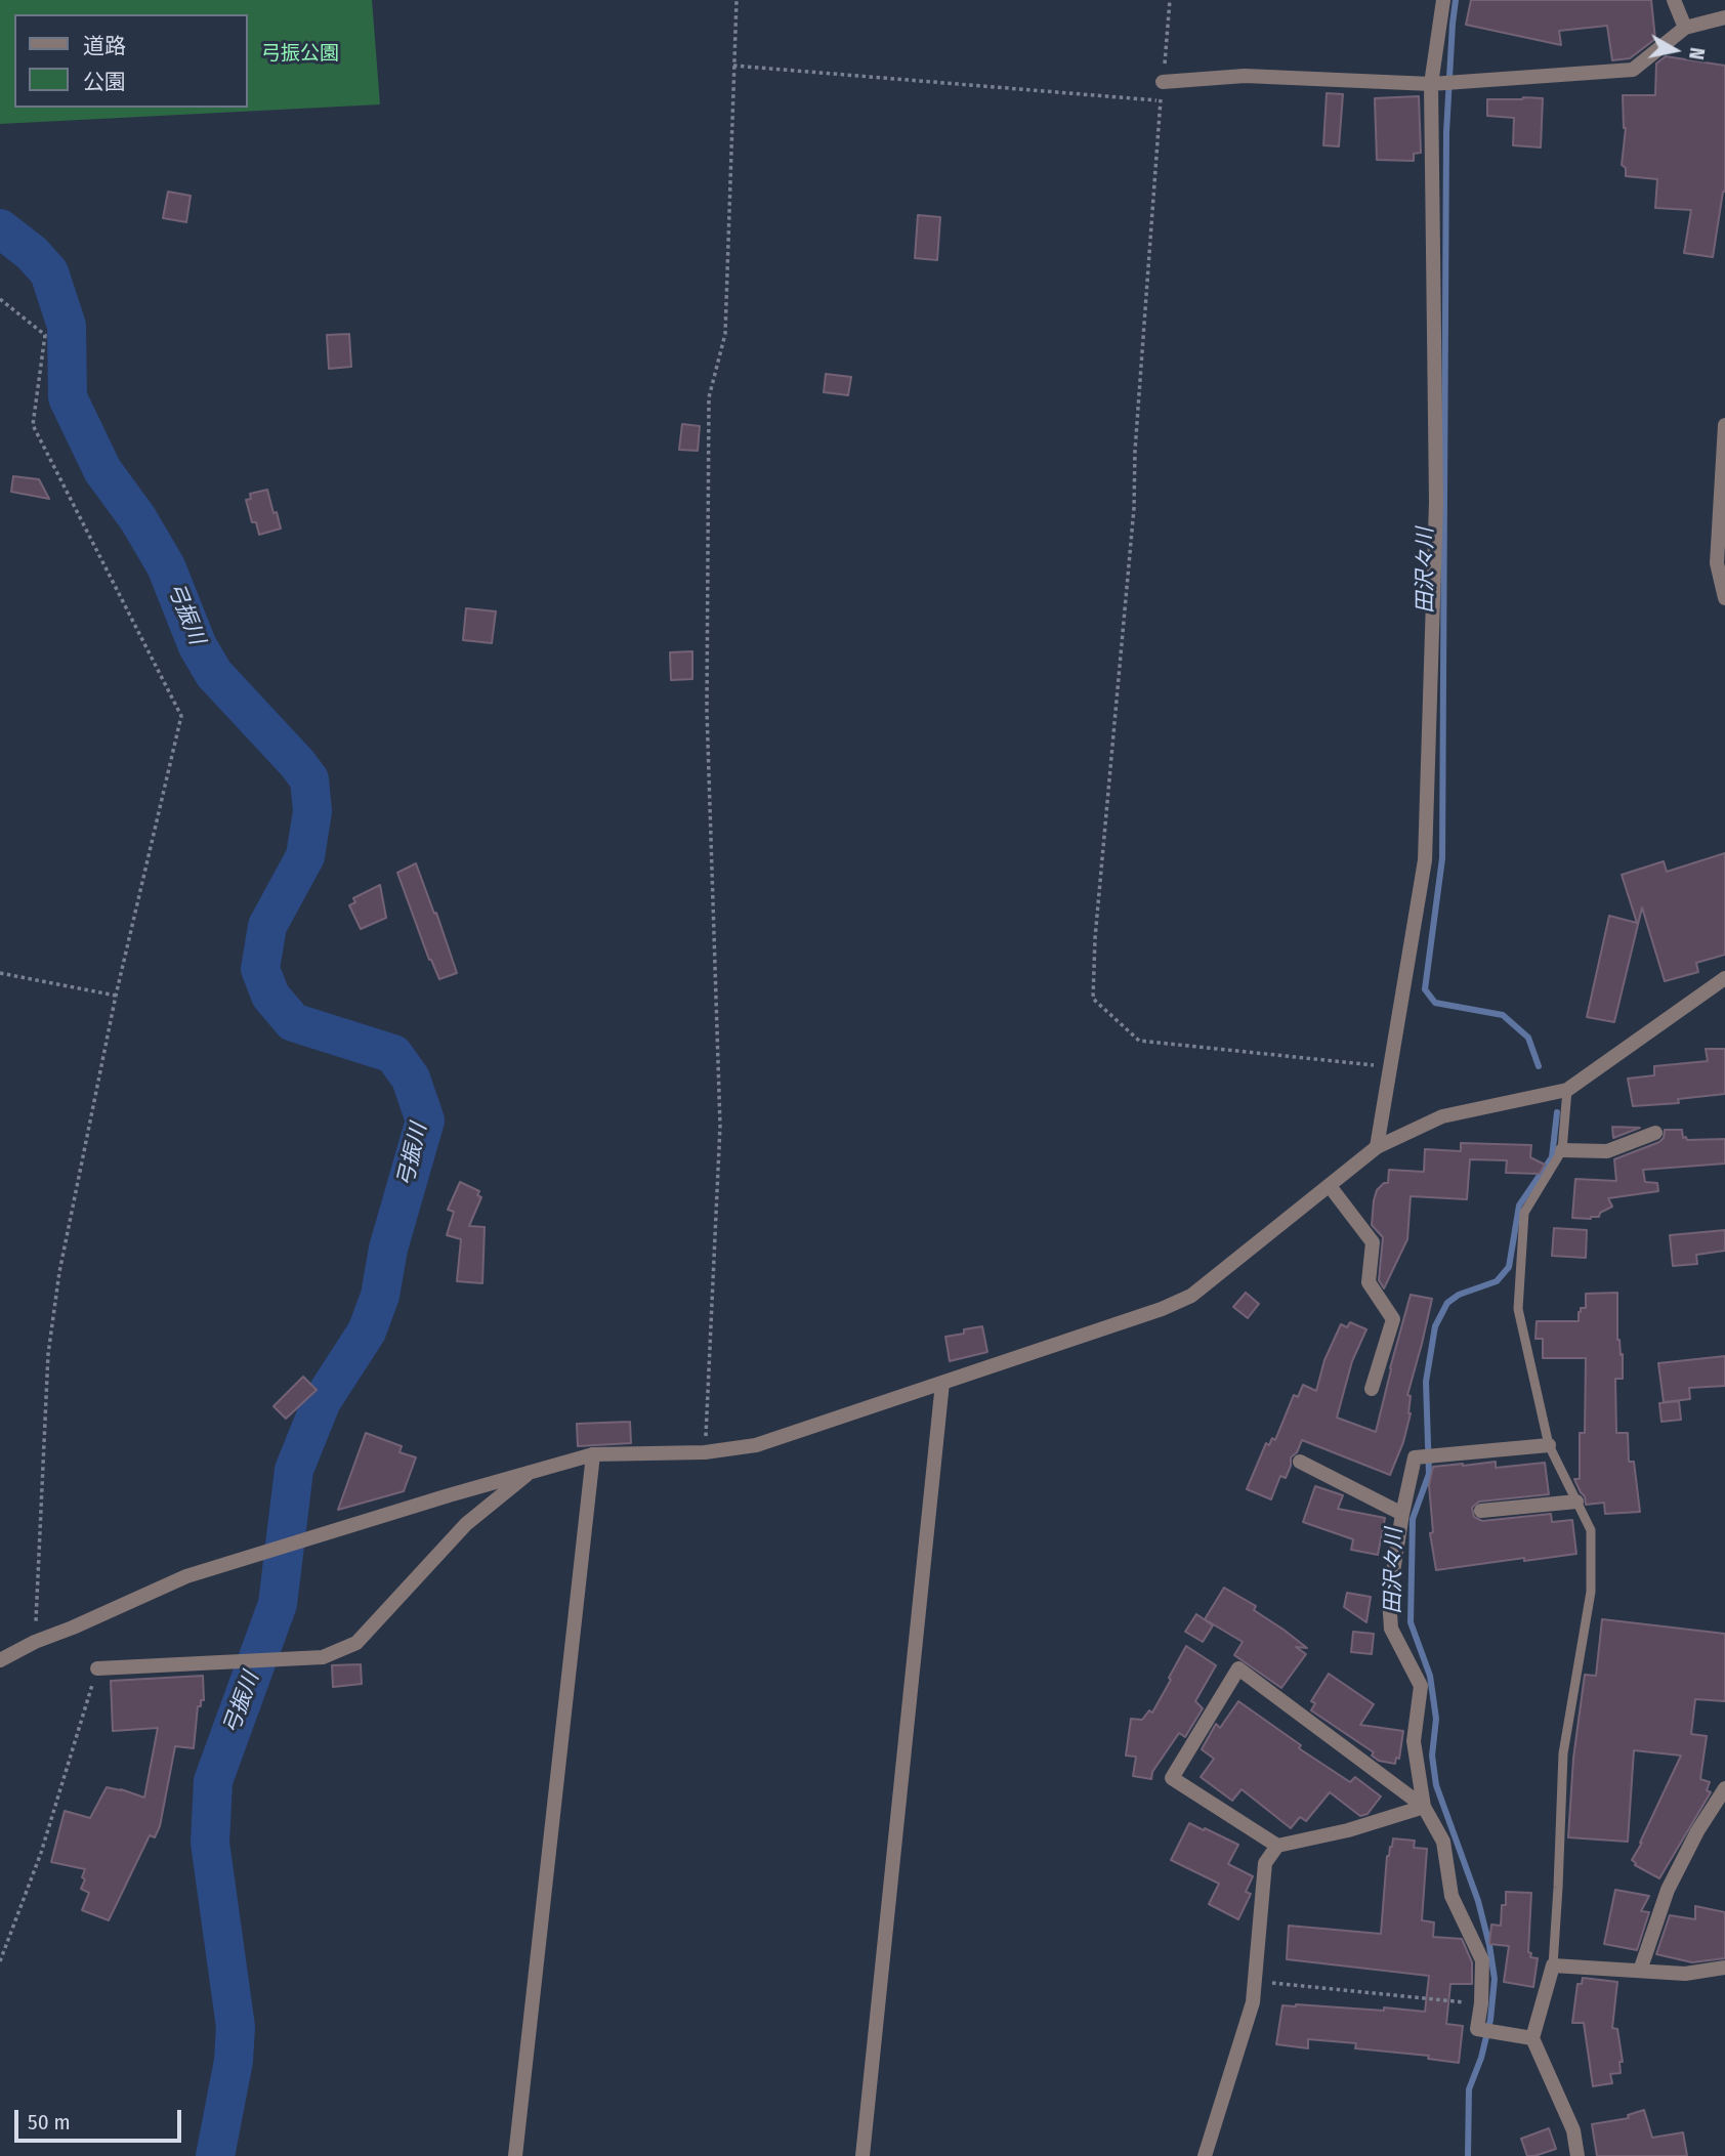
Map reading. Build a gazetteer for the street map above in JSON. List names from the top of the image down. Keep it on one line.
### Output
{"water":["田沢々川","弓振川"],"parks":["弓振公園"],"legend":["道路","公園"],"scale_bar":"50 m","north":"right"}
